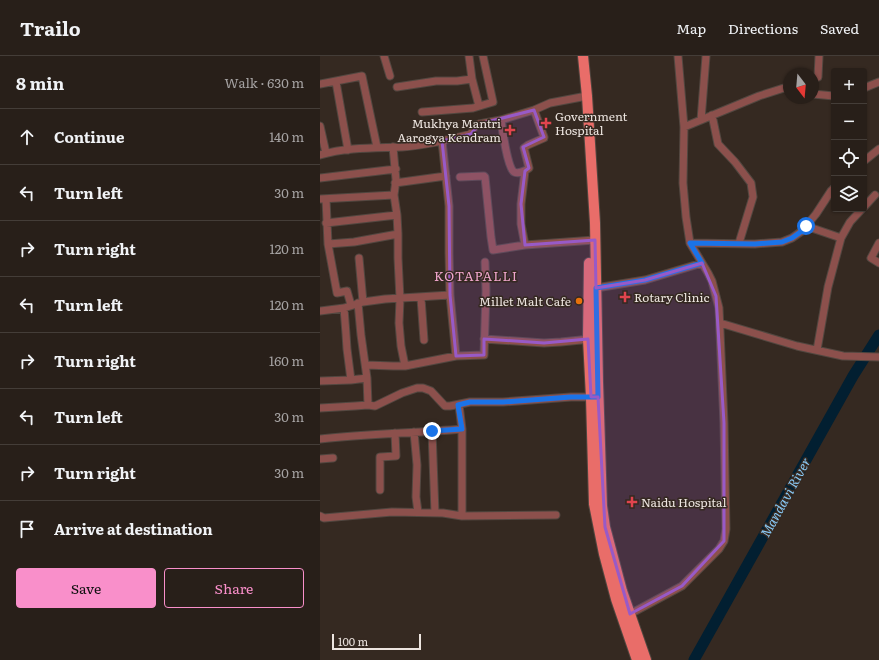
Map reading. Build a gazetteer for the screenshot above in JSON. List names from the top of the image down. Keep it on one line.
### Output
{"districts":["KOTAPALLI"],"water":["Mandavi River"],"places":{"health":["Government Hospital","Mukhya Mantri Aarogya Kendram","Rotary Clinic","Naidu Hospital"],"other":["Millet Malt Cafe"]},"scale_bar":"100 m","north":"bottom","page":{"header":"Trailo","nav":["Map","Directions","Saved"],"heading":["8 min","Walk · 630 m"],"map_buttons":["+","−"],"list":[["Continue","140 m"],["Turn left","30 m"],["Turn right","120 m"],["Turn left","120 m"],["Turn right","160 m"],["Turn left","30 m"],["Turn right","30 m"],"Arrive at destination"],"buttons":["Save","Share"],"scale":"100 m"}}
